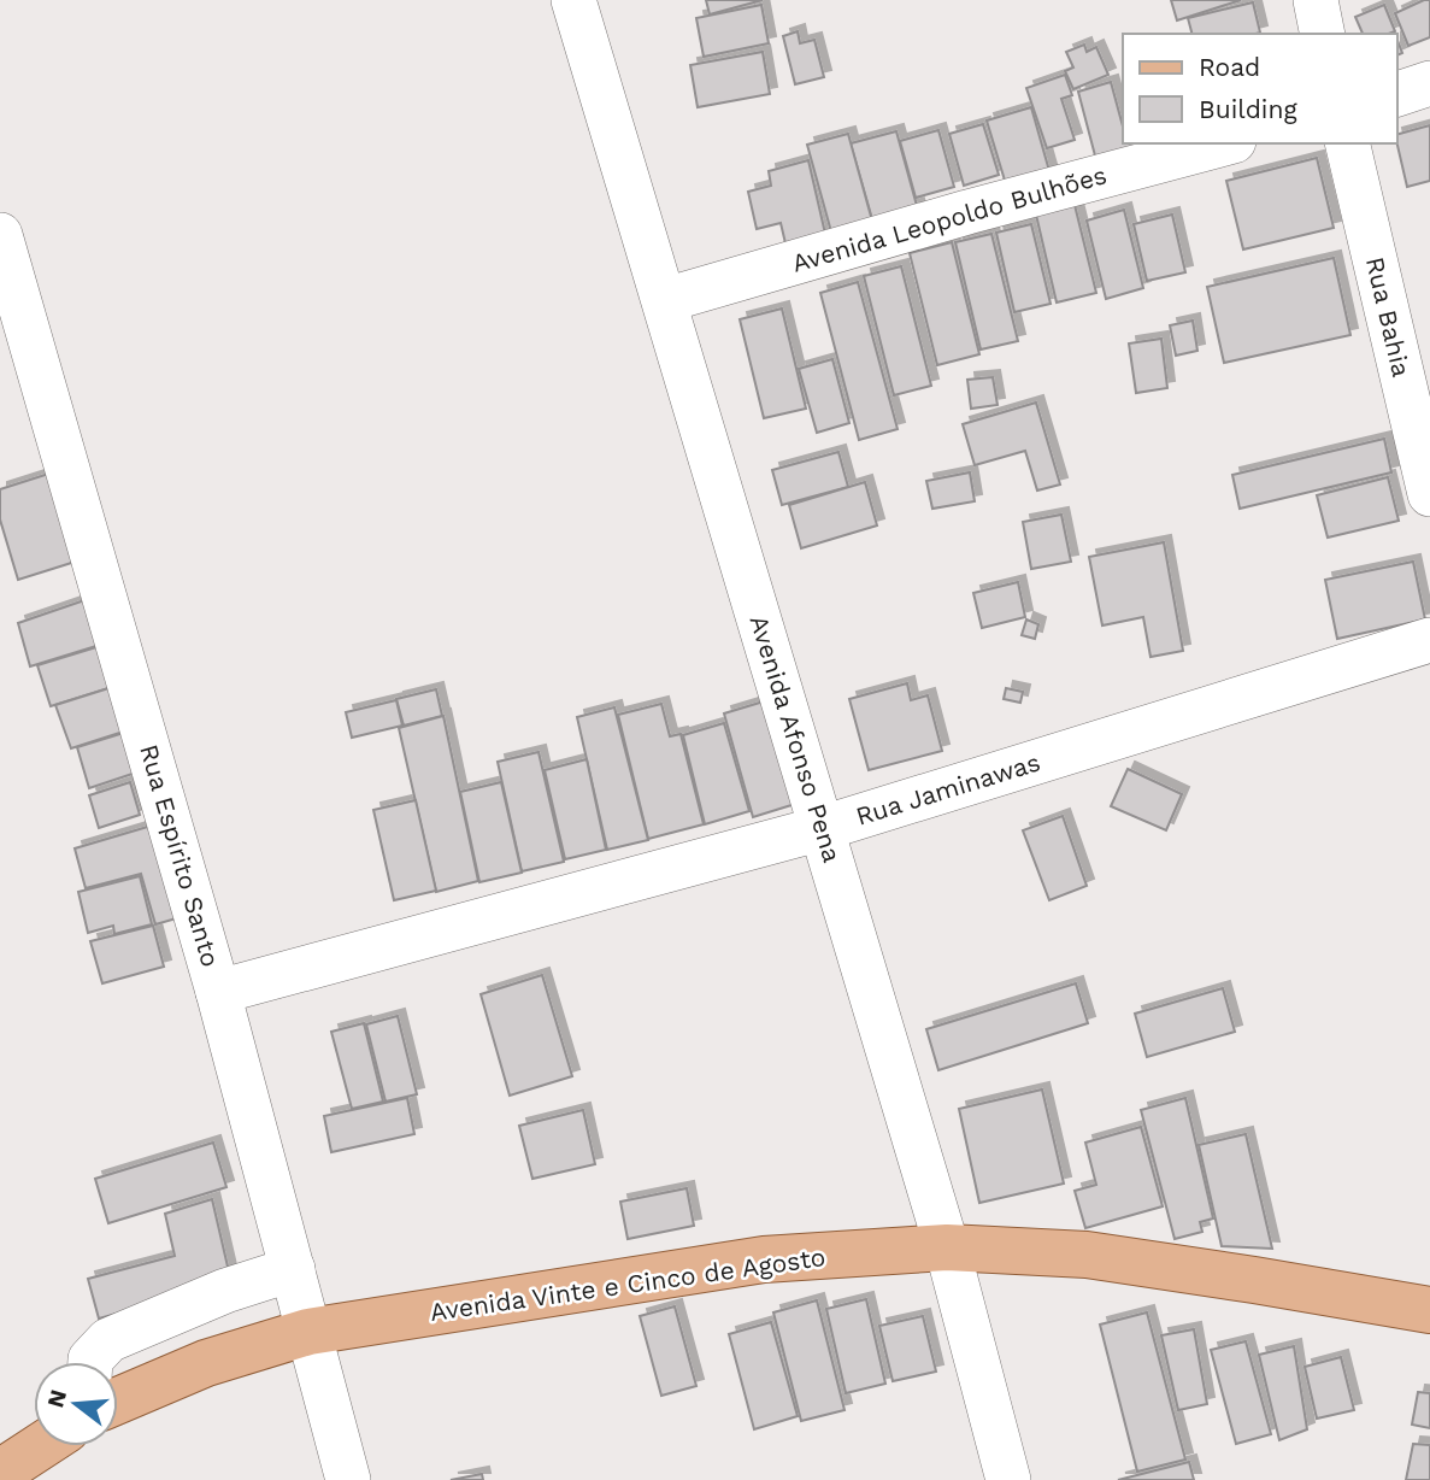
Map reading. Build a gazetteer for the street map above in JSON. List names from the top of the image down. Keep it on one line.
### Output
{"streets":{"main road":["Avenida Vinte e Cinco de Agosto"],"street":["Avenida Leopoldo Bulhões","Rua Bahia","Avenida Afonso Pena","Rua Jaminawas","Rua Espírito Santo"]},"crossings":[["Avenida Leopoldo Bulhões","Avenida Afonso Pena"],["Avenida Afonso Pena","Rua Jaminawas"],["Avenida Afonso Pena","Avenida Vinte e Cinco de Agosto"],["Rua Jaminawas","Rua Espírito Santo"],["Rua Espírito Santo","Avenida Vinte e Cinco de Agosto"]],"legend":["Road","Building"],"north":"left"}
